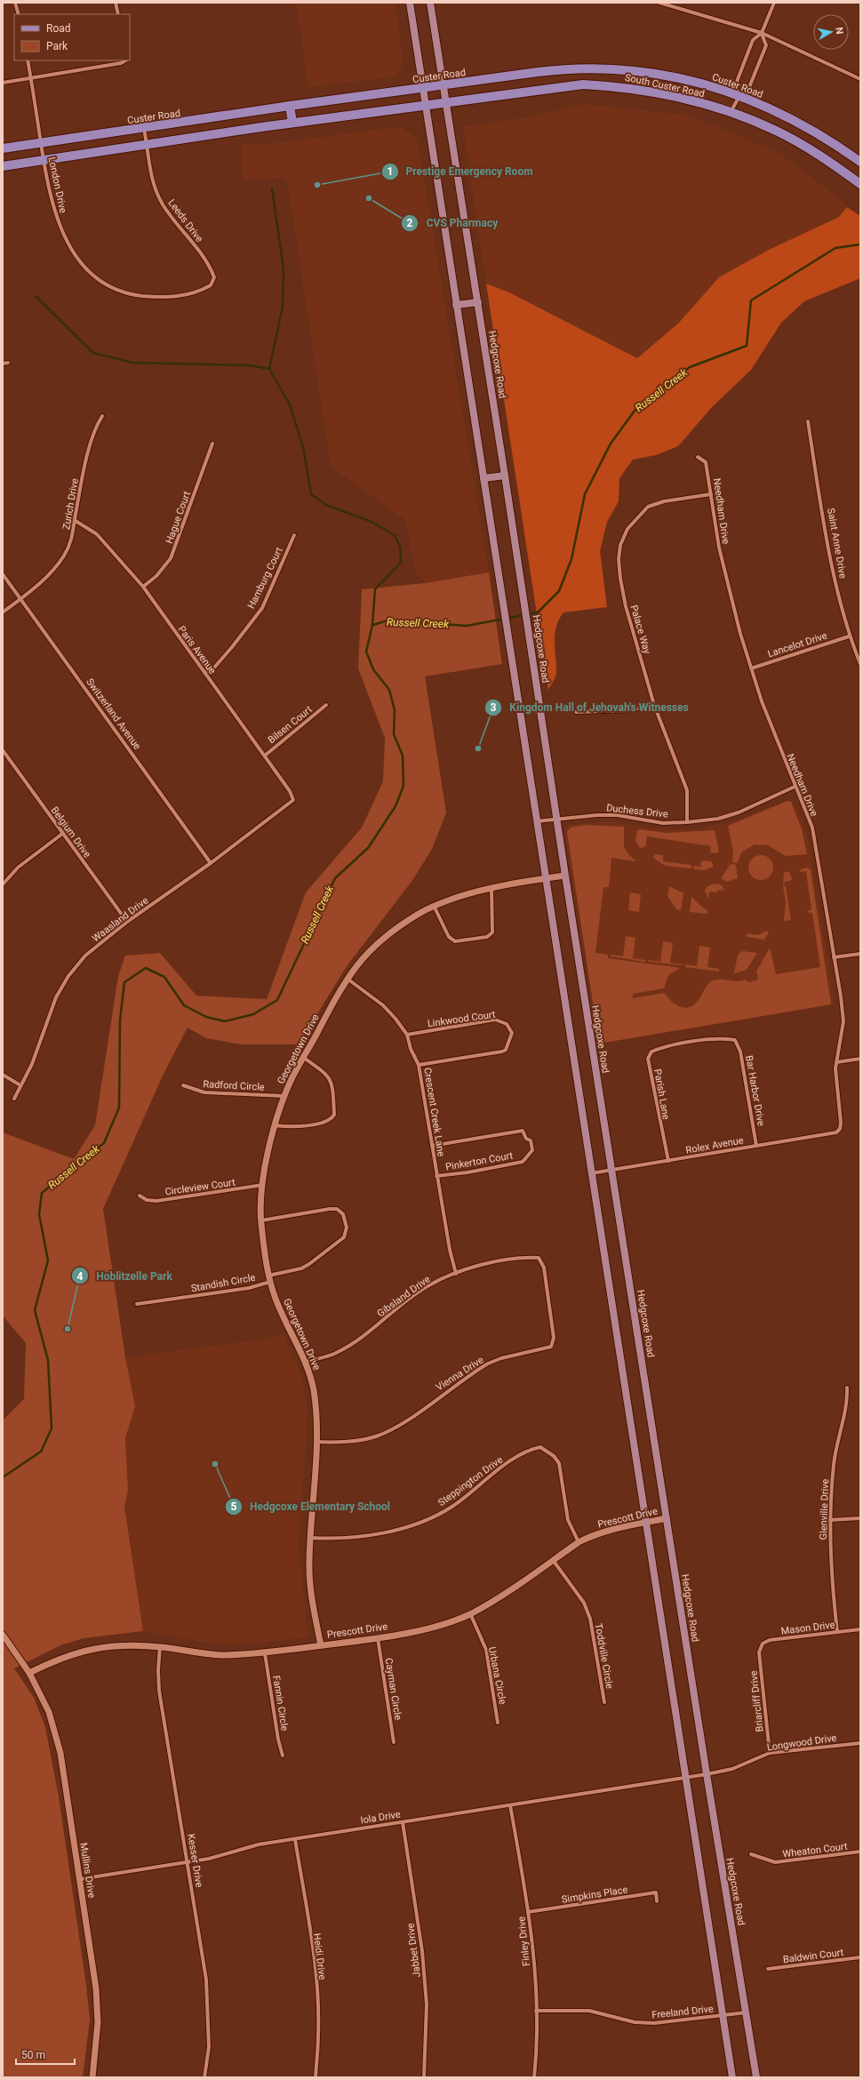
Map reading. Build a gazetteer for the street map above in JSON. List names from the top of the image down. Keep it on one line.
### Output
{"streets":{"main road":["Custer Road","South Custer Road","Hedgcoxe Road"],"street":["London Drive","Leeds Drive","Zurich Drive","Needham Drive","Hague Court","Saint Anne Drive","Hamburg Court","Palace Way","Lancelot Drive","Paris Avenue","Switzerland Avenue","Bilsen Court","Duchess Drive","Belgium Drive","Waasland Drive","Linkwood Court","Georgetown Drive","Radford Circle","Bar Harbor Drive","Parish Lane","Crescent Creek Lane","Rolex Avenue","Pinkerton Court","Circleview Court","Standish Circle","Gibsland Drive","Vienna Drive","Steppington Drive","Glenville Drive","Prescott Drive","Mason Drive","Toddville Circle","Urbana Circle","Cayman Circle","Briarcliff Drive","Fannin Circle","Longwood Drive","Iola Drive","Wheaton Court","Kesser Drive","Mullins Drive","Simpkins Place","Finley Drive","Jabbet Drive","Baldwin Court","Heidi Drive","Freeland Drive"]},"crossings":[["Custer Road","London Drive"],["Custer Road","Leeds Drive"],["Custer Road","Hedgcoxe Road"],["South Custer Road","Hedgcoxe Road"],["London Drive","Leeds Drive"],["Hedgcoxe Road","Duchess Drive"],["Hedgcoxe Road","Georgetown Drive"],["Hedgcoxe Road","Rolex Avenue"],["Hedgcoxe Road","Prescott Drive"],["Hedgcoxe Road","Longwood Drive"],["Hedgcoxe Road","Freeland Drive"],["Zurich Drive","Paris Avenue"],["Zurich Drive","Switzerland Avenue"],["Needham Drive","Palace Way"],["Needham Drive","Lancelot Drive"],["Needham Drive","Duchess Drive"],["Needham Drive","Rolex Avenue"],["Hague Court","Paris Avenue"],["Saint Anne Drive","Lancelot Drive"],["Hamburg Court","Paris Avenue"],["Palace Way","Duchess Drive"],["Paris Avenue","Bilsen Court"],["Paris Avenue","Waasland Drive"],["Switzerland Avenue","Waasland Drive"],["Belgium Drive","Waasland Drive"],["Linkwood Court","Crescent Creek Lane"],["Georgetown Drive","Radford Circle"],["Georgetown Drive","Crescent Creek Lane"],["Georgetown Drive","Circleview Court"],["Georgetown Drive","Standish Circle"],["Georgetown Drive","Gibsland Drive"],["Georgetown Drive","Vienna Drive"],["Georgetown Drive","Steppington Drive"],["Georgetown Drive","Prescott Drive"],["Bar Harbor Drive","Parish Lane"],["Bar Harbor Drive","Rolex Avenue"],["Parish Lane","Rolex Avenue"],["Crescent Creek Lane","Pinkerton Court"],["Crescent Creek Lane","Gibsland Drive"],["Gibsland Drive","Vienna Drive"],["Steppington Drive","Prescott Drive"],["Glenville Drive","Mason Drive"],["Prescott Drive","Toddville Circle"],["Prescott Drive","Urbana Circle"],["Prescott Drive","Cayman Circle"],["Prescott Drive","Fannin Circle"],["Prescott Drive","Kesser Drive"],["Prescott Drive","Mullins Drive"],["Mason Drive","Briarcliff Drive"],["Briarcliff Drive","Longwood Drive"],["Longwood Drive","Iola Drive"],["Iola Drive","Kesser Drive"],["Iola Drive","Mullins Drive"],["Iola Drive","Finley Drive"],["Iola Drive","Jabbet Drive"],["Iola Drive","Heidi Drive"],["Simpkins Place","Finley Drive"],["Finley Drive","Freeland Drive"]],"water":["Russell Creek"],"places":["Prestige Emergency Room","CVS Pharmacy","Kingdom Hall of Jehovah's Witnesses","Hoblitzelle Park","Hedgcoxe Elementary School"],"legend":["Road","Park"],"scale_bar":"50 m","north":"right"}
